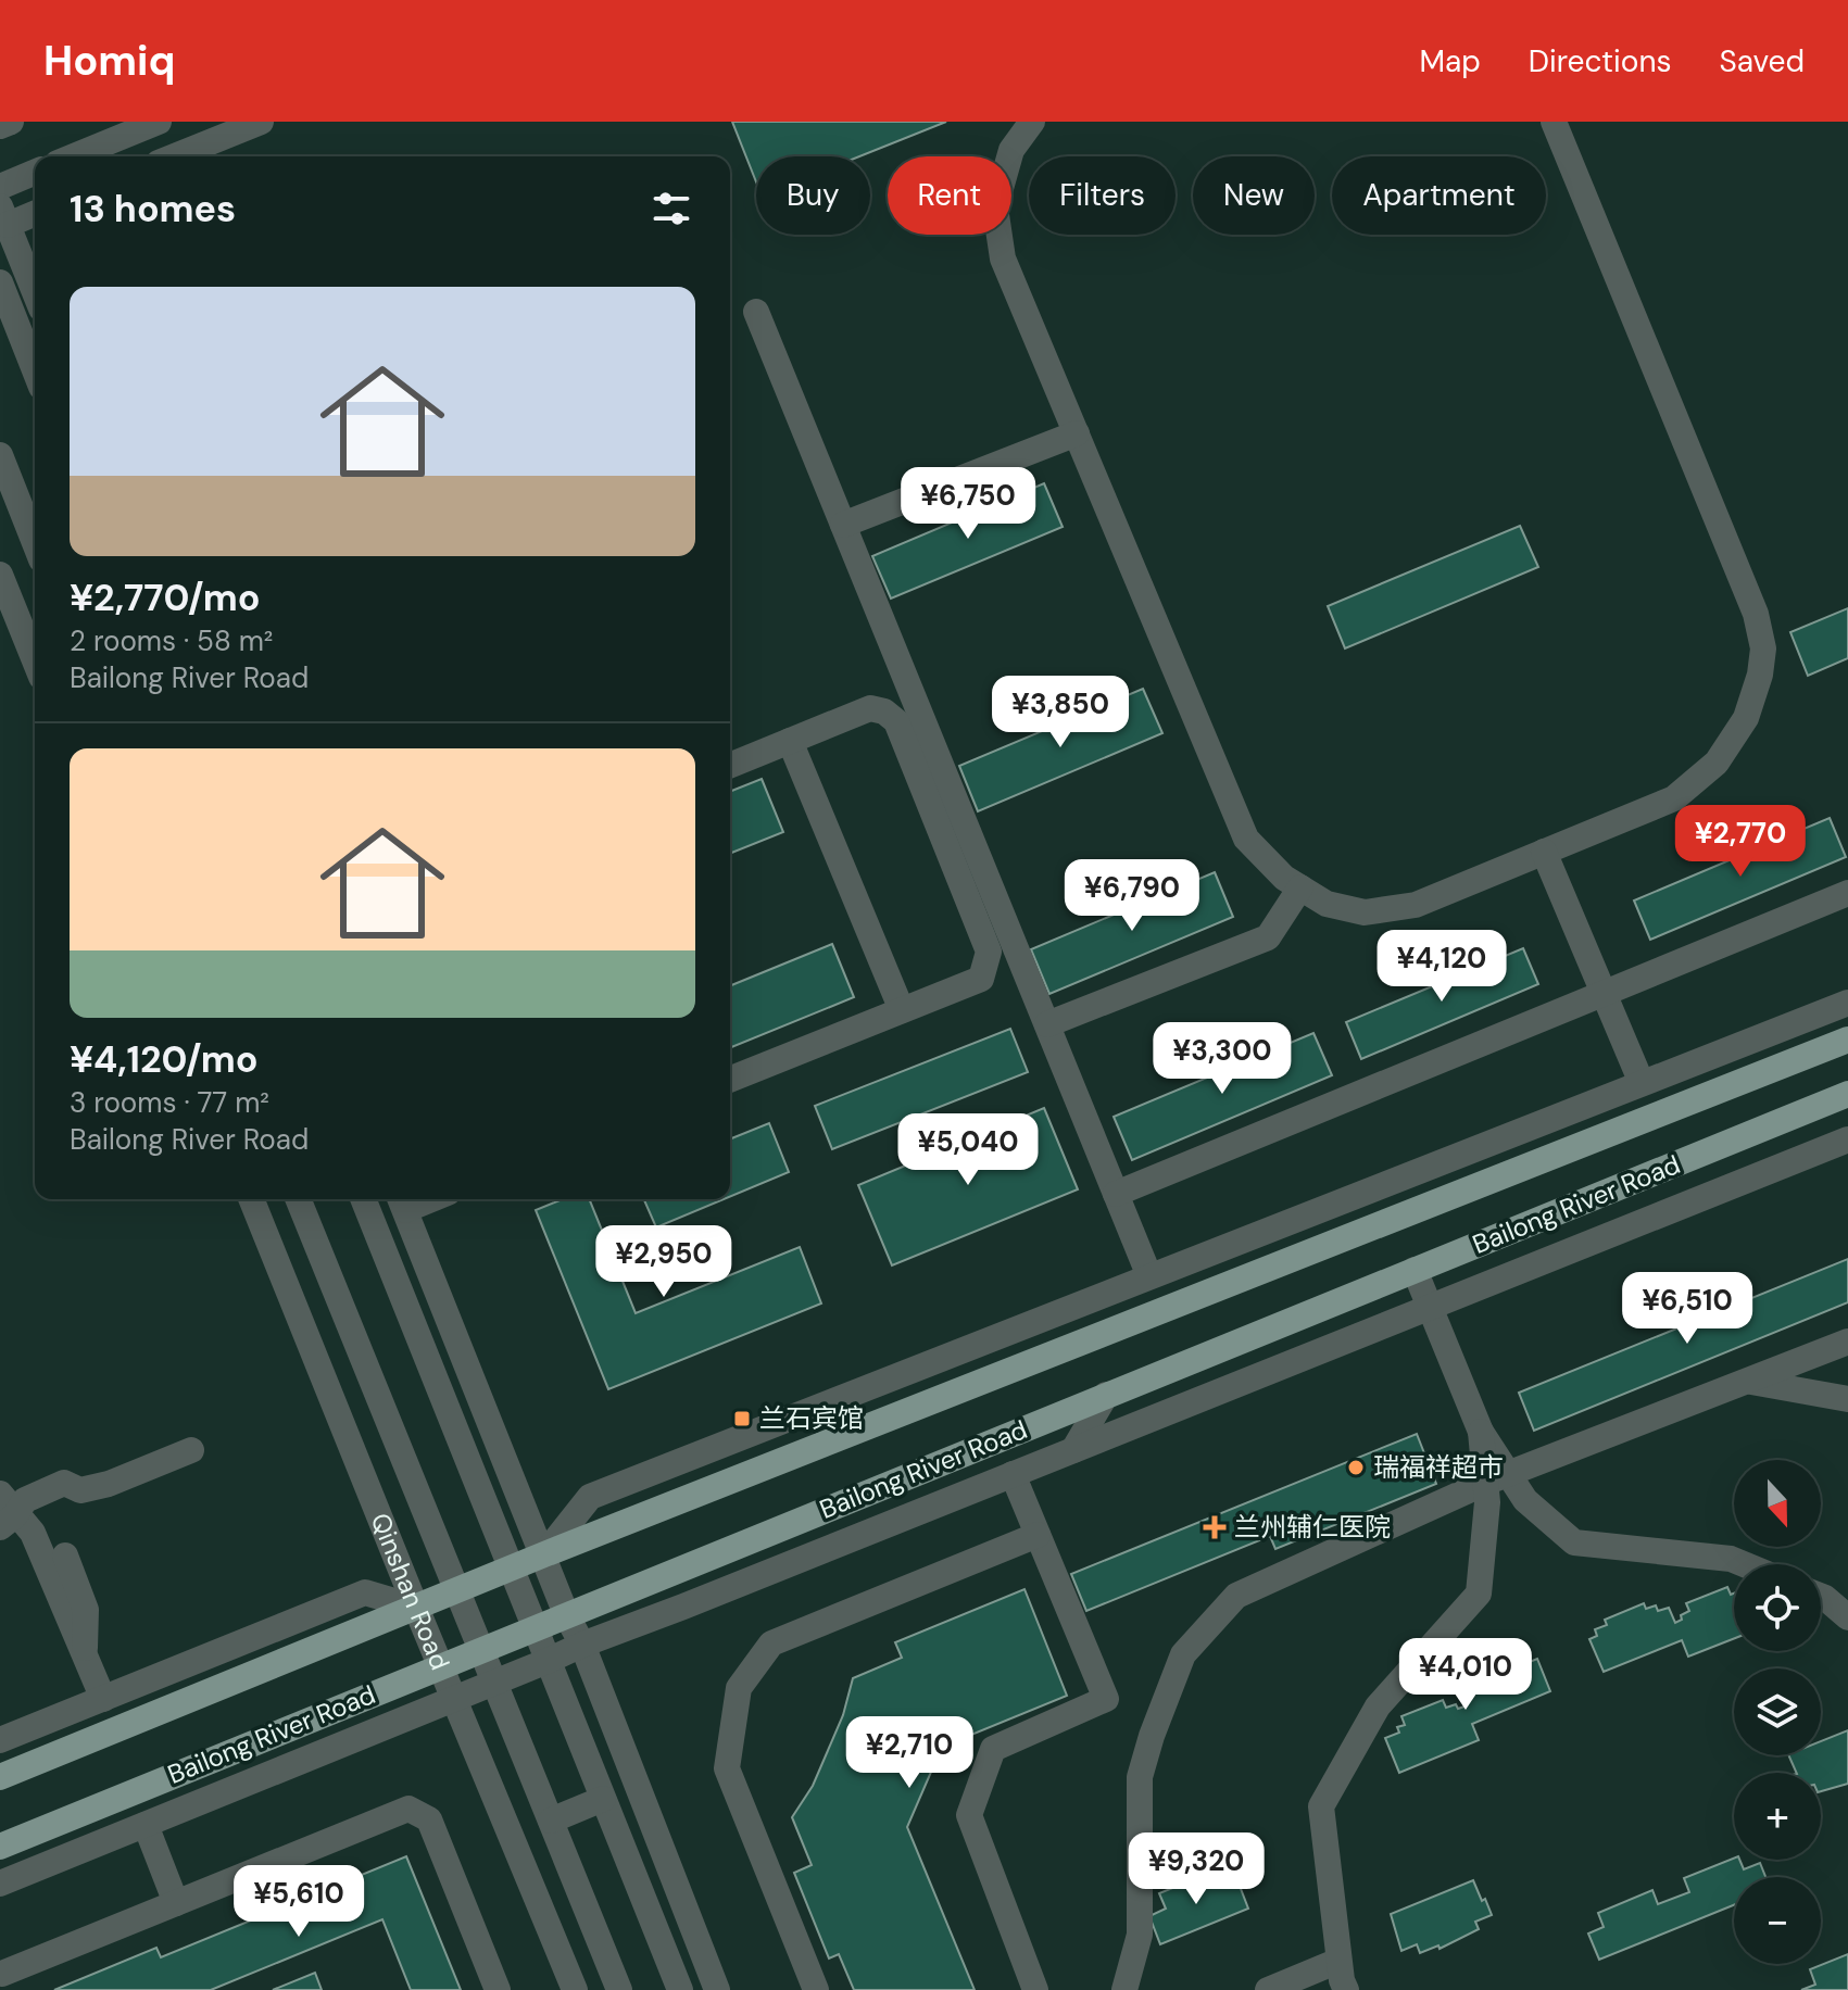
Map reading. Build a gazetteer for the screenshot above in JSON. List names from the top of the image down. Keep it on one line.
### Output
{"streets":{"main road":["Bailong River Road"],"street":["Qinshan Road"]},"crossings":[["Bailong River Road","Qinshan Road"]],"places":{"transit":["兰石宾馆"],"other":["瑞福祥超市"],"health":["兰州辅仁医院"]},"north":"bottom","page":{"header":"Homiq","nav":["Map","Directions","Saved"],"chip":["Buy","Rent","Filters","New","Apartment"],"heading":"13 homes","list":[{"name":"¥2,770/mo","note":"2 rooms · 58 m² · Bailong River Road"},{"name":"¥4,120/mo","note":"3 rooms · 77 m² · Bailong River Road"}],"price":["¥6,750","¥3,850","¥2,770","¥6,790","¥4,120","¥3,300","¥5,040","¥2,950","¥6,510","¥4,010","¥2,710","¥9,320","¥5,610"],"map_buttons":["+","−"]}}
